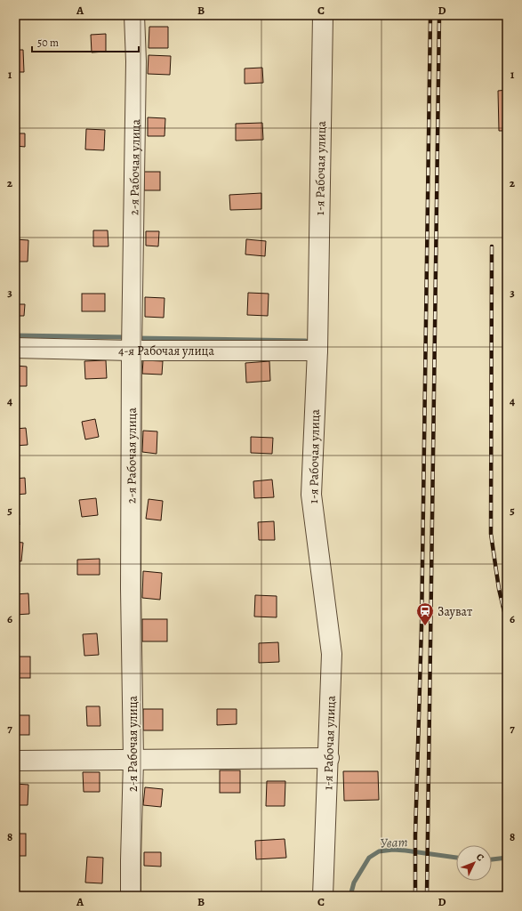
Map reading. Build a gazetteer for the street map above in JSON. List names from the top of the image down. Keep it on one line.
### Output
{"streets":{"street":["2-я Рабочая улица","1-я Рабочая улица","4-я Рабочая улица"]},"crossings":[["2-я Рабочая улица","4-я Рабочая улица"],["1-я Рабочая улица","4-я Рабочая улица"]],"water":["Уват"],"places":{"station":["Зауват"]},"scale_bar":"50 m","north":"top right","grid":{"columns":["A","B","C","D"],"rows":["1","2","3","4","5","6","7","8"]}}
